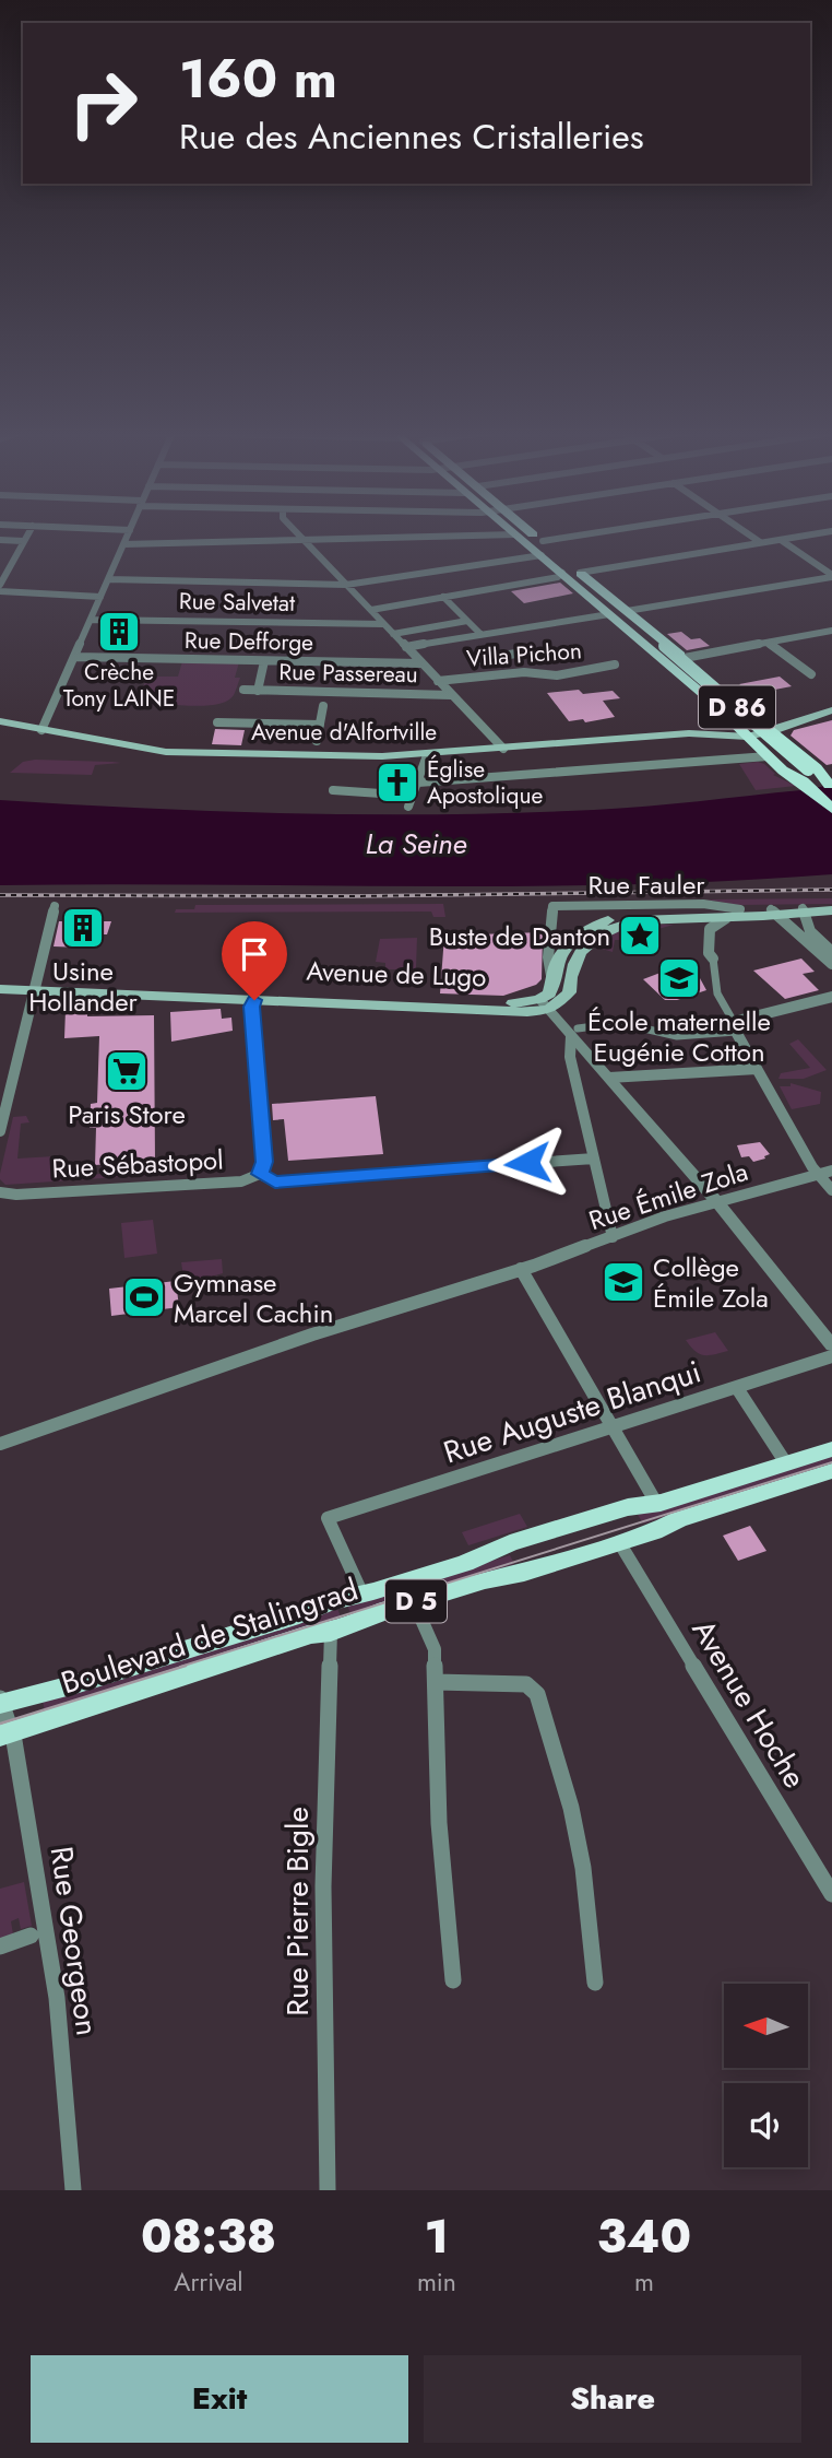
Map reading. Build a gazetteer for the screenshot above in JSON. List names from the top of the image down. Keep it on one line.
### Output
{"streets":{"main road":["D 86","Avenue d'Alfortville","Avenue de Lugo","D 5","Boulevard de Stalingrad"],"street":["Rue Salvetat","Rue Defforge","Villa Pichon","Rue Passereau","Rue Fauler","Rue Sébastopol","Rue Émile Zola","Rue Auguste Blanqui","Avenue Hoche","Rue Pierre Bigle","Rue Georgeon"]},"crossings":[["D 86","Avenue d'Alfortville"],["Rue Auguste Blanqui","Boulevard de Stalingrad"],["Boulevard de Stalingrad","Avenue Hoche"],["Boulevard de Stalingrad","Rue Pierre Bigle"],["Boulevard de Stalingrad","Rue Georgeon"]],"water":["La Seine"],"places":{"building":["Crèche Tony LAINE","Usine Hollander"],"church":["Église Apostolique"],"place":["Buste de Danton"],"school or university":["École maternelle Eugénie Cotton","Collège Émile Zola"],"supermarket":["Paris Store"],"sports":["Gymnase Marcel Cachin"]},"north":"left","page":{"turn":["160 m","Rue des Anciennes Cristalleries"],"eta":["08:38","Arrival","1","min","340","m"],"buttons":["Exit","Share"]}}
